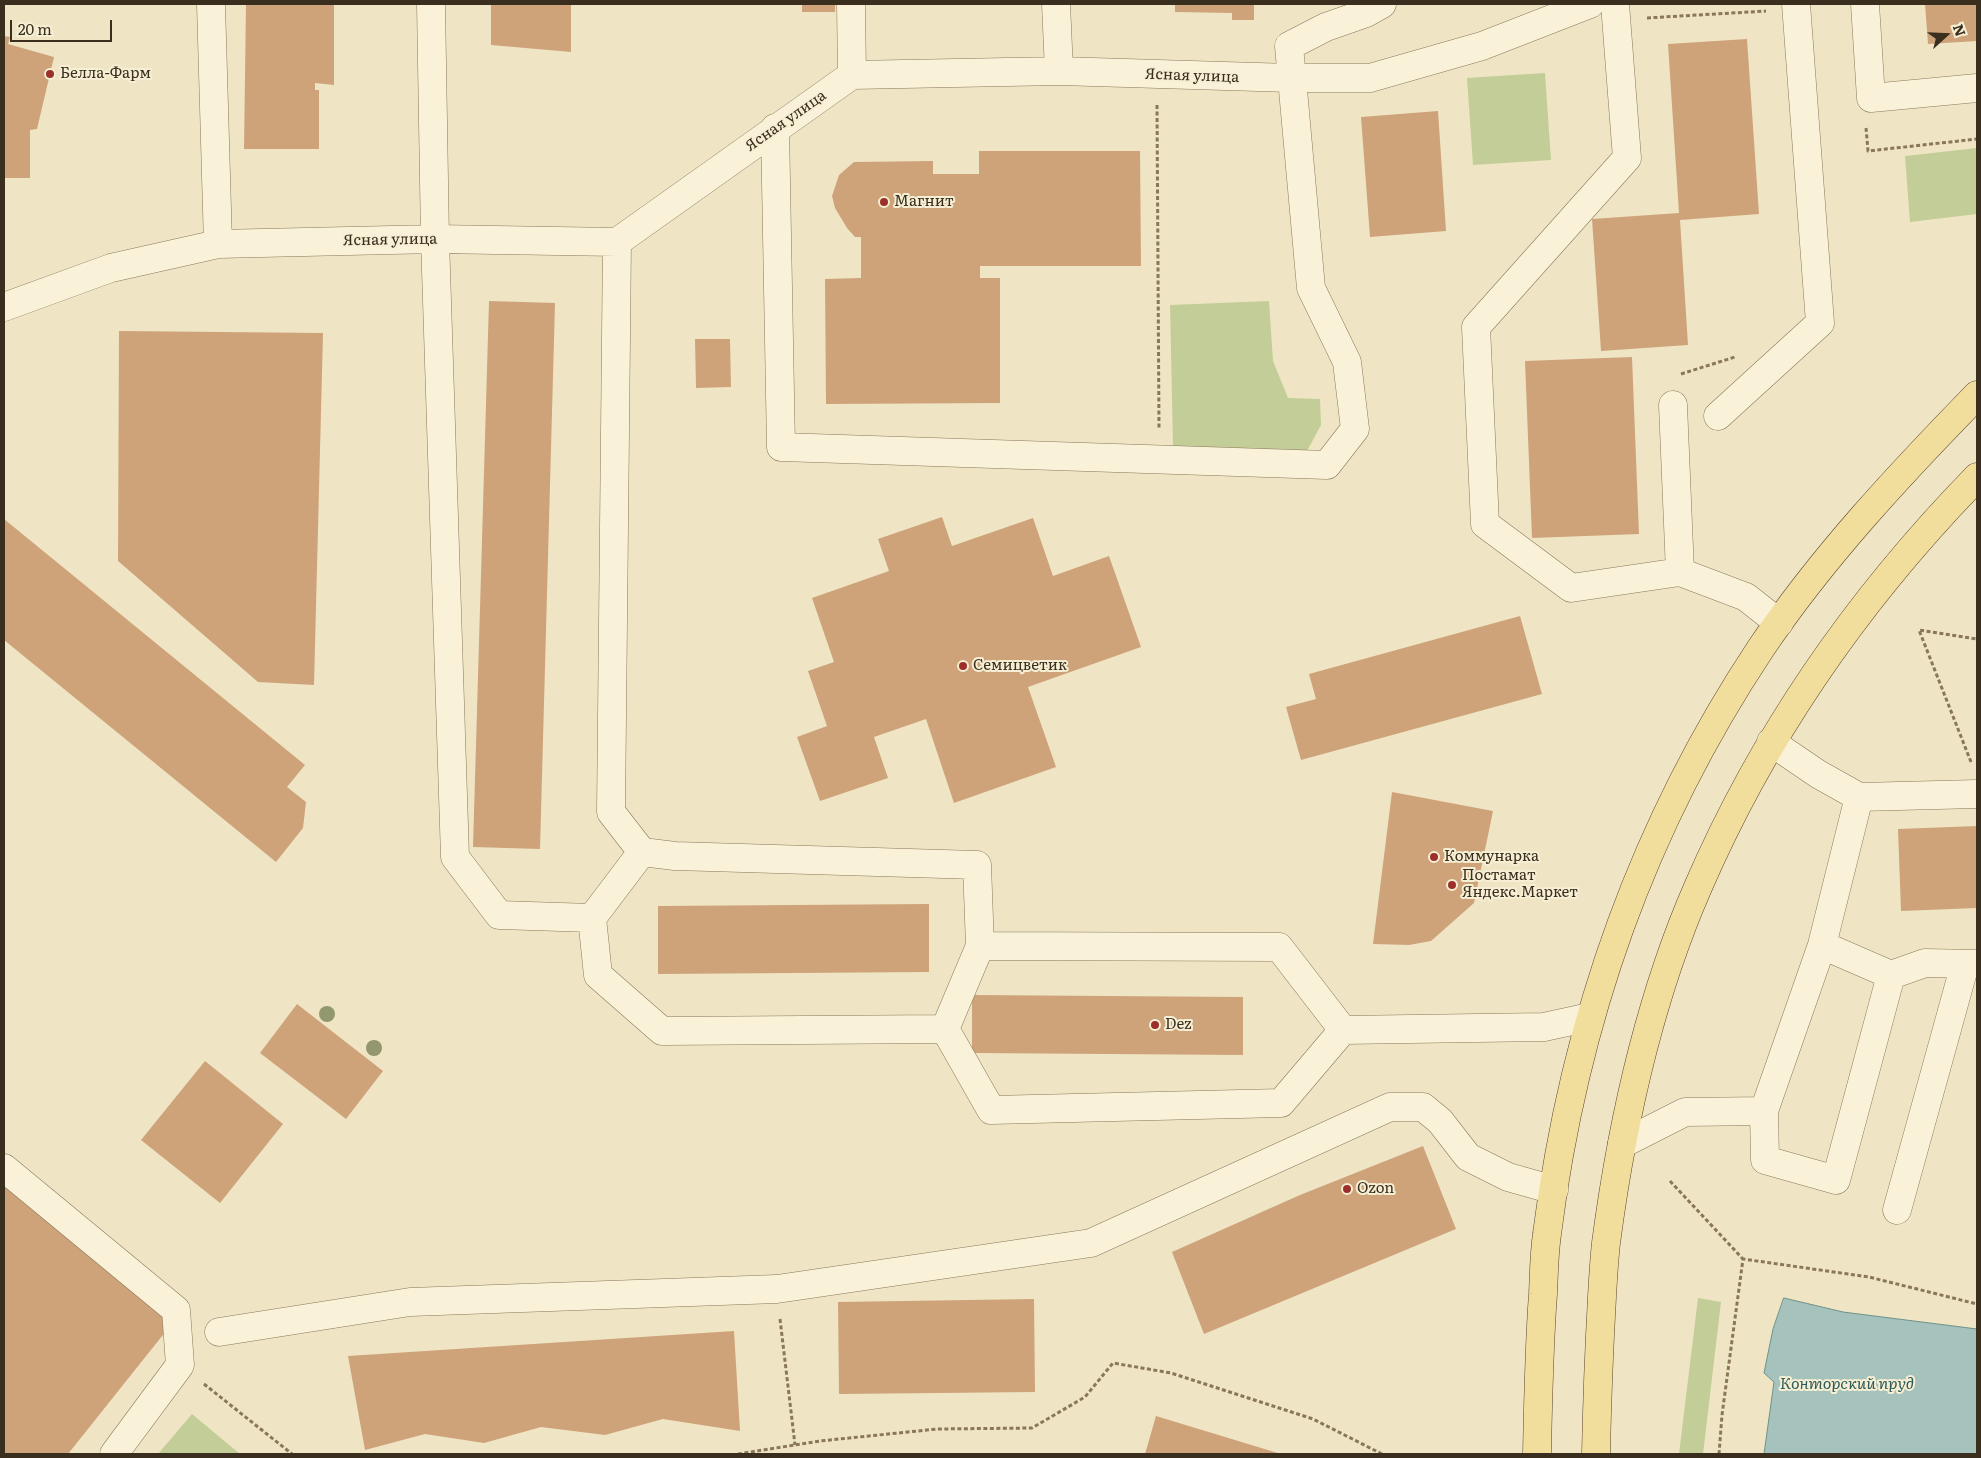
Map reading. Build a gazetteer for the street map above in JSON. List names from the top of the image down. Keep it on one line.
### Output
{"streets":{"street":["Ясная улица"]},"water":["Конторский пруд"],"places":["Белла-Фарм","Магнит","Семицветик","Коммунарка","Постамат Яндекс.Маркет","Dez","Ozon"],"scale_bar":"20 m","north":"right"}
